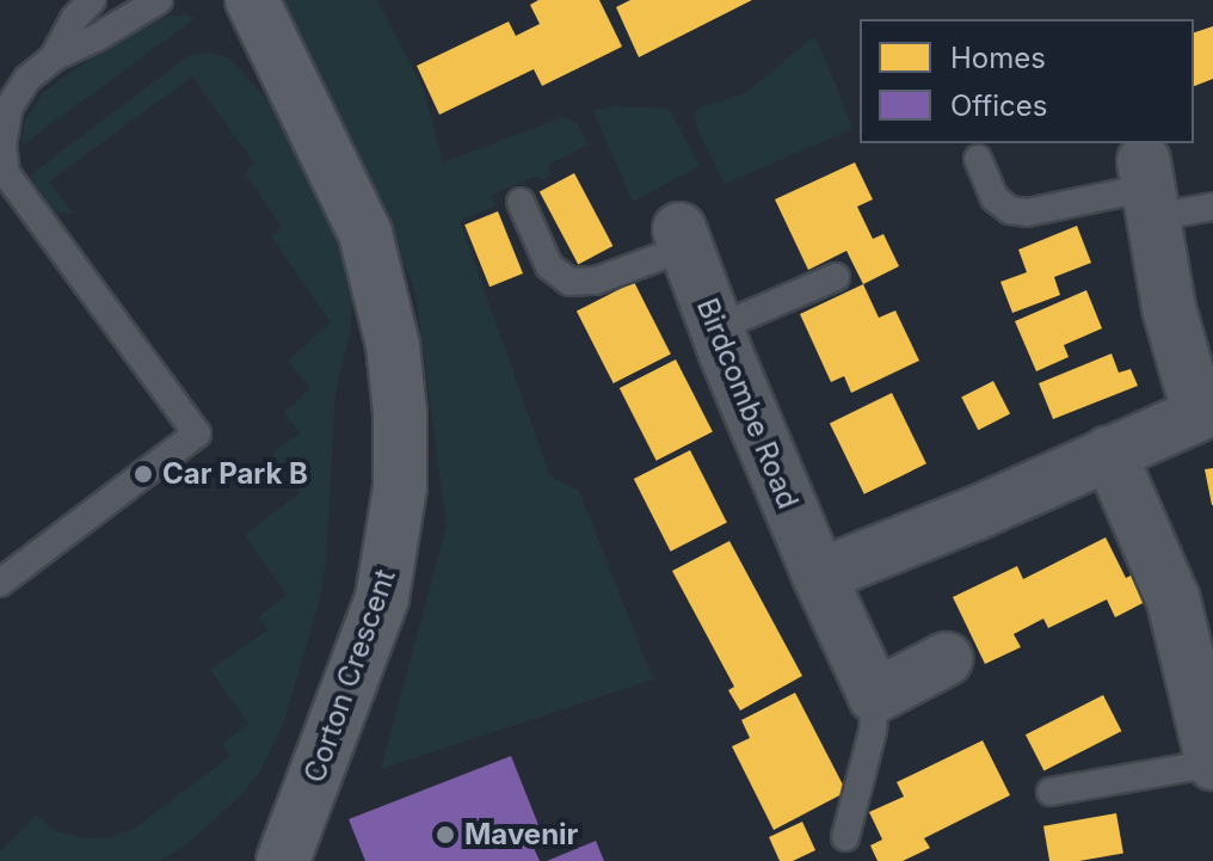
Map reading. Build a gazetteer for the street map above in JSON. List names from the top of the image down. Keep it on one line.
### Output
{"streets":{"street":["Birdcombe Road","Corton Crescent"]},"places":["Car Park B","Mavenir"],"legend":["Homes","Offices"]}
